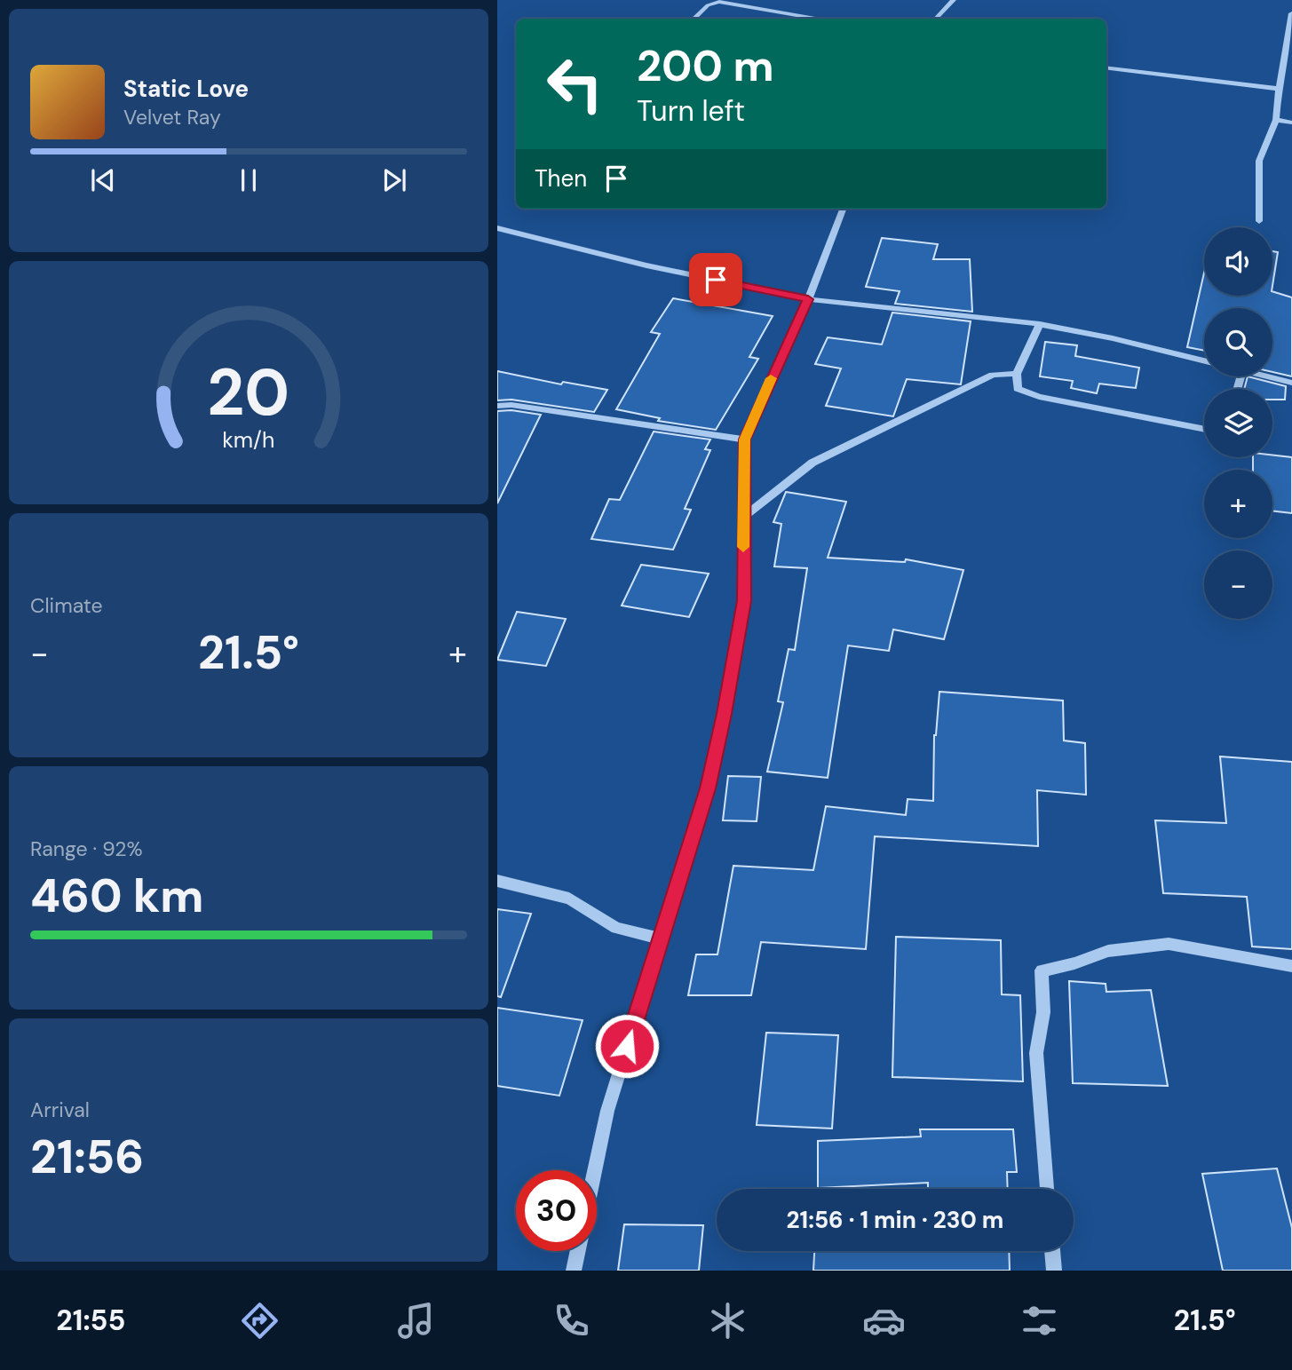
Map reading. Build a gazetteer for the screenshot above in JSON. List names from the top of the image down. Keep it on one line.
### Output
{"page":{"turn":["200 m","Turn left"],"song":["Static Love","Velvet Ray"],"then":"Then","map_buttons":["+","−"],"tile":["Climate",["Range · 92%","460 km"],["Arrival","21:56"]],"heat":["−","21.5°","+"],"limit":"30","trip":"21:56 · 1 min · 230 m","tabs":["21:55","21.5°"],"gauge":["20","km/h"]}}
